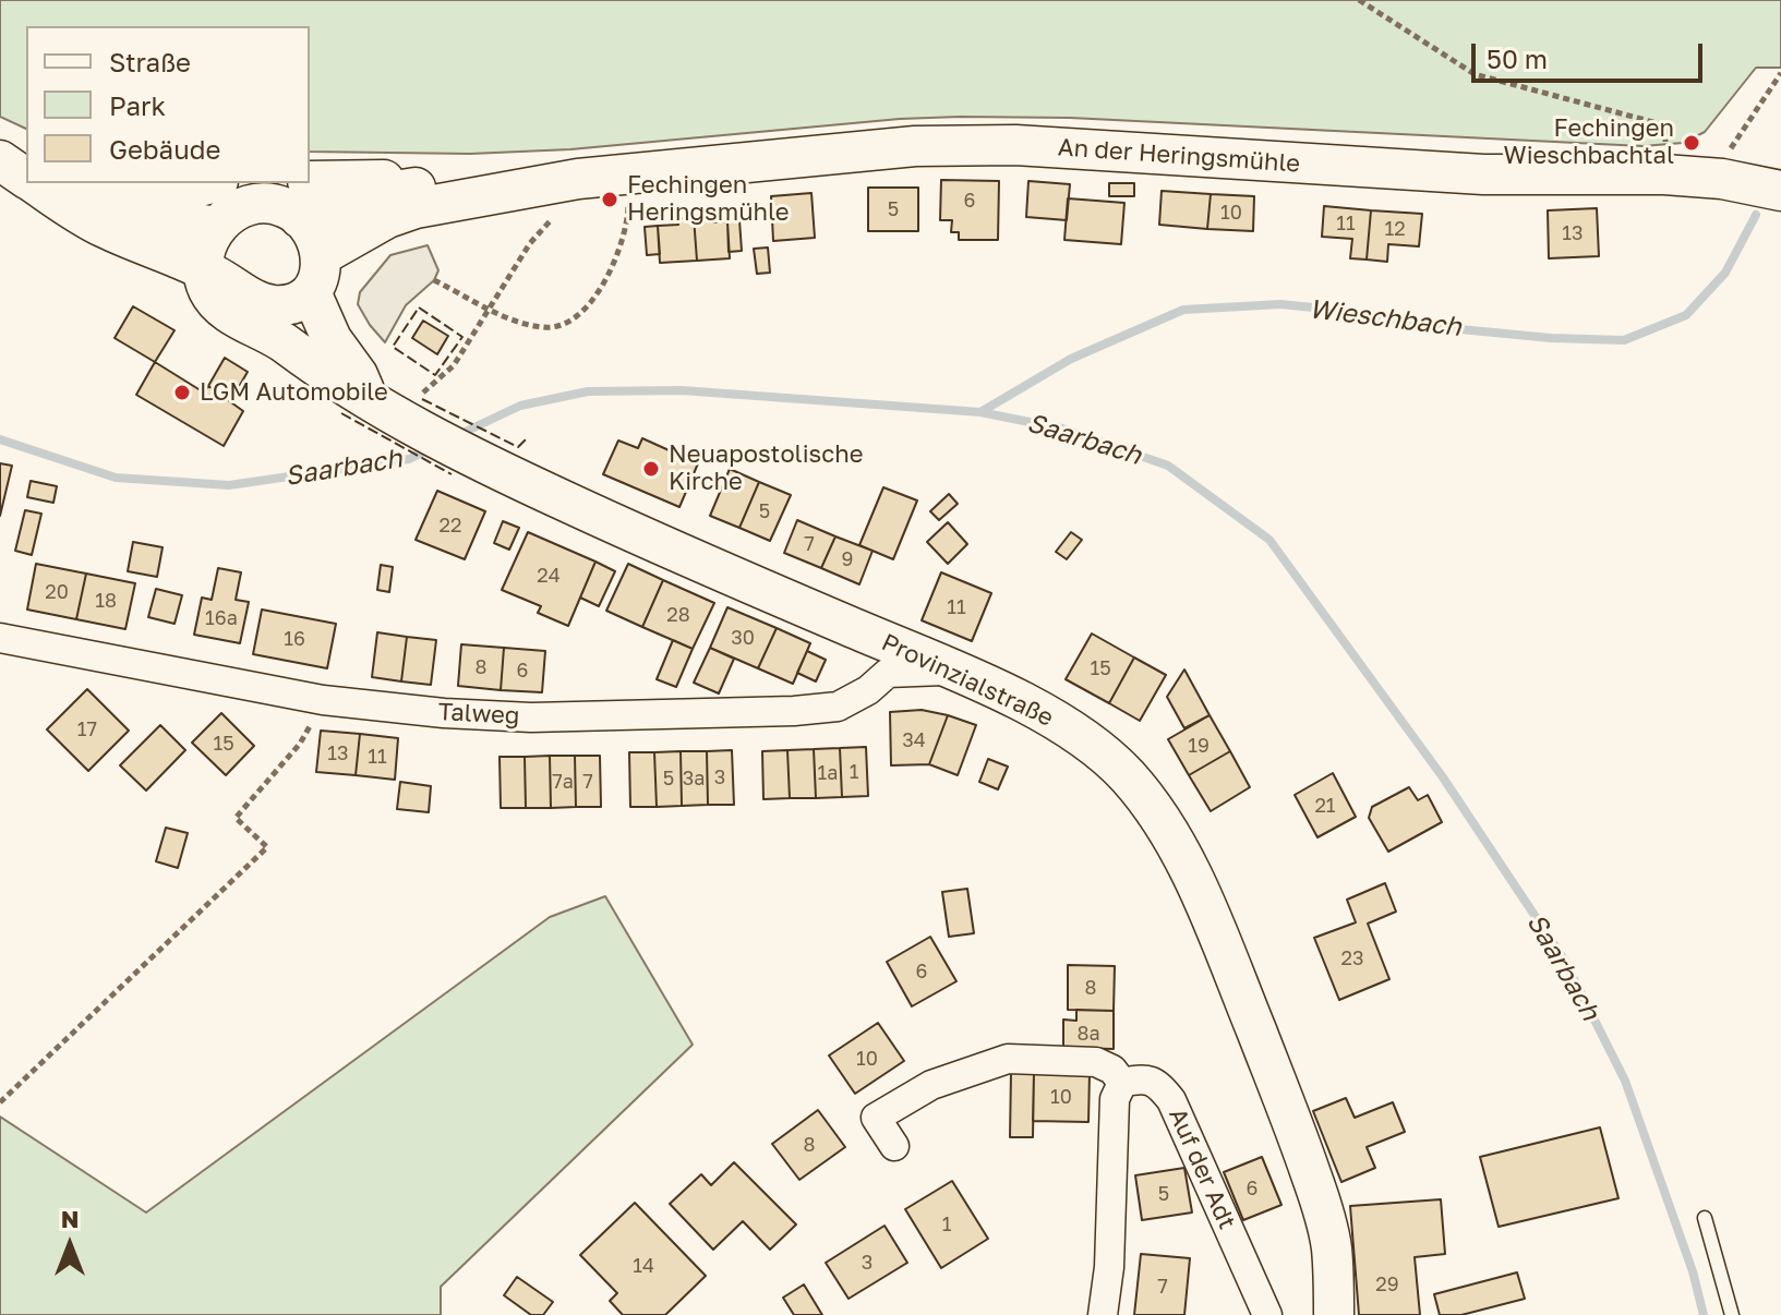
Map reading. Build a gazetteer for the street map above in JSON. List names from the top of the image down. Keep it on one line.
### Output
{"streets":{"main road":["An der Heringsmühle","Provinzialstraße"],"street":["Talweg","Auf der Adt"]},"crossings":[["Provinzialstraße","Talweg"]],"water":["Wieschbach","Saarbach"],"places":["Fechingen Wieschbachtal","Fechingen Heringsmühle","LGM Automobile","Neuapostolische Kirche"],"house_numbers":["6","5","10","11","12","13","5","22","7","9","24","20","18","11","28","16a","30","16","8","15","6","17","34","15","19","13","11","1","1a","3","5","3a","7a","7","21","23","6","8","8a","10","10","8","6","5","1","3","14","29","7"],"legend":["Straße","Park","Gebäude"],"scale_bar":"50 m","north":"top"}
